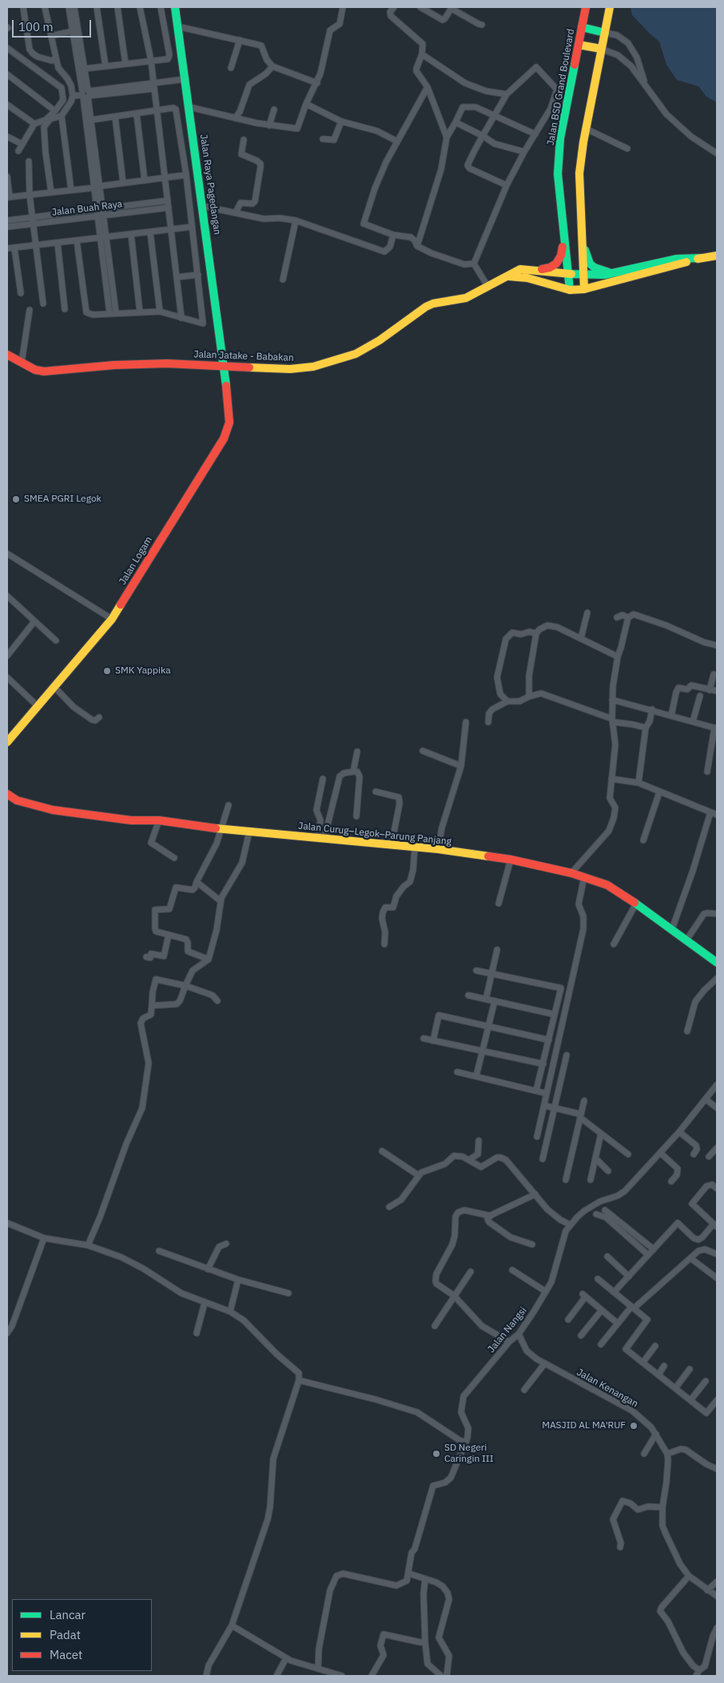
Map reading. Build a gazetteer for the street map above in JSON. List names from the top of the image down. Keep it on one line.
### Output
{"streets":{"main road":["Jalan BSD Grand Boulevard","Jalan Raya Pagedangan","Jalan Jatake - Babakan","Jalan Logam","Jalan Curug–Legok–Parung Panjang"],"street":["Jalan Buah Raya","Jalan Nangsi","Jalan Kenangan"]},"crossings":[["Jalan Raya Pagedangan","Jalan Jatake - Babakan"],["Jalan Raya Pagedangan","Jalan Logam"],["Jalan Jatake - Babakan","Jalan Logam"],["Jalan Nangsi","Jalan Kenangan"]],"places":["SMEA PGRI Legok","SMK Yappika","MASJID AL MA'RUF","SD Negeri Caringin III"],"legend":["Lancar","Padat","Macet"],"scale_bar":"100 m"}
